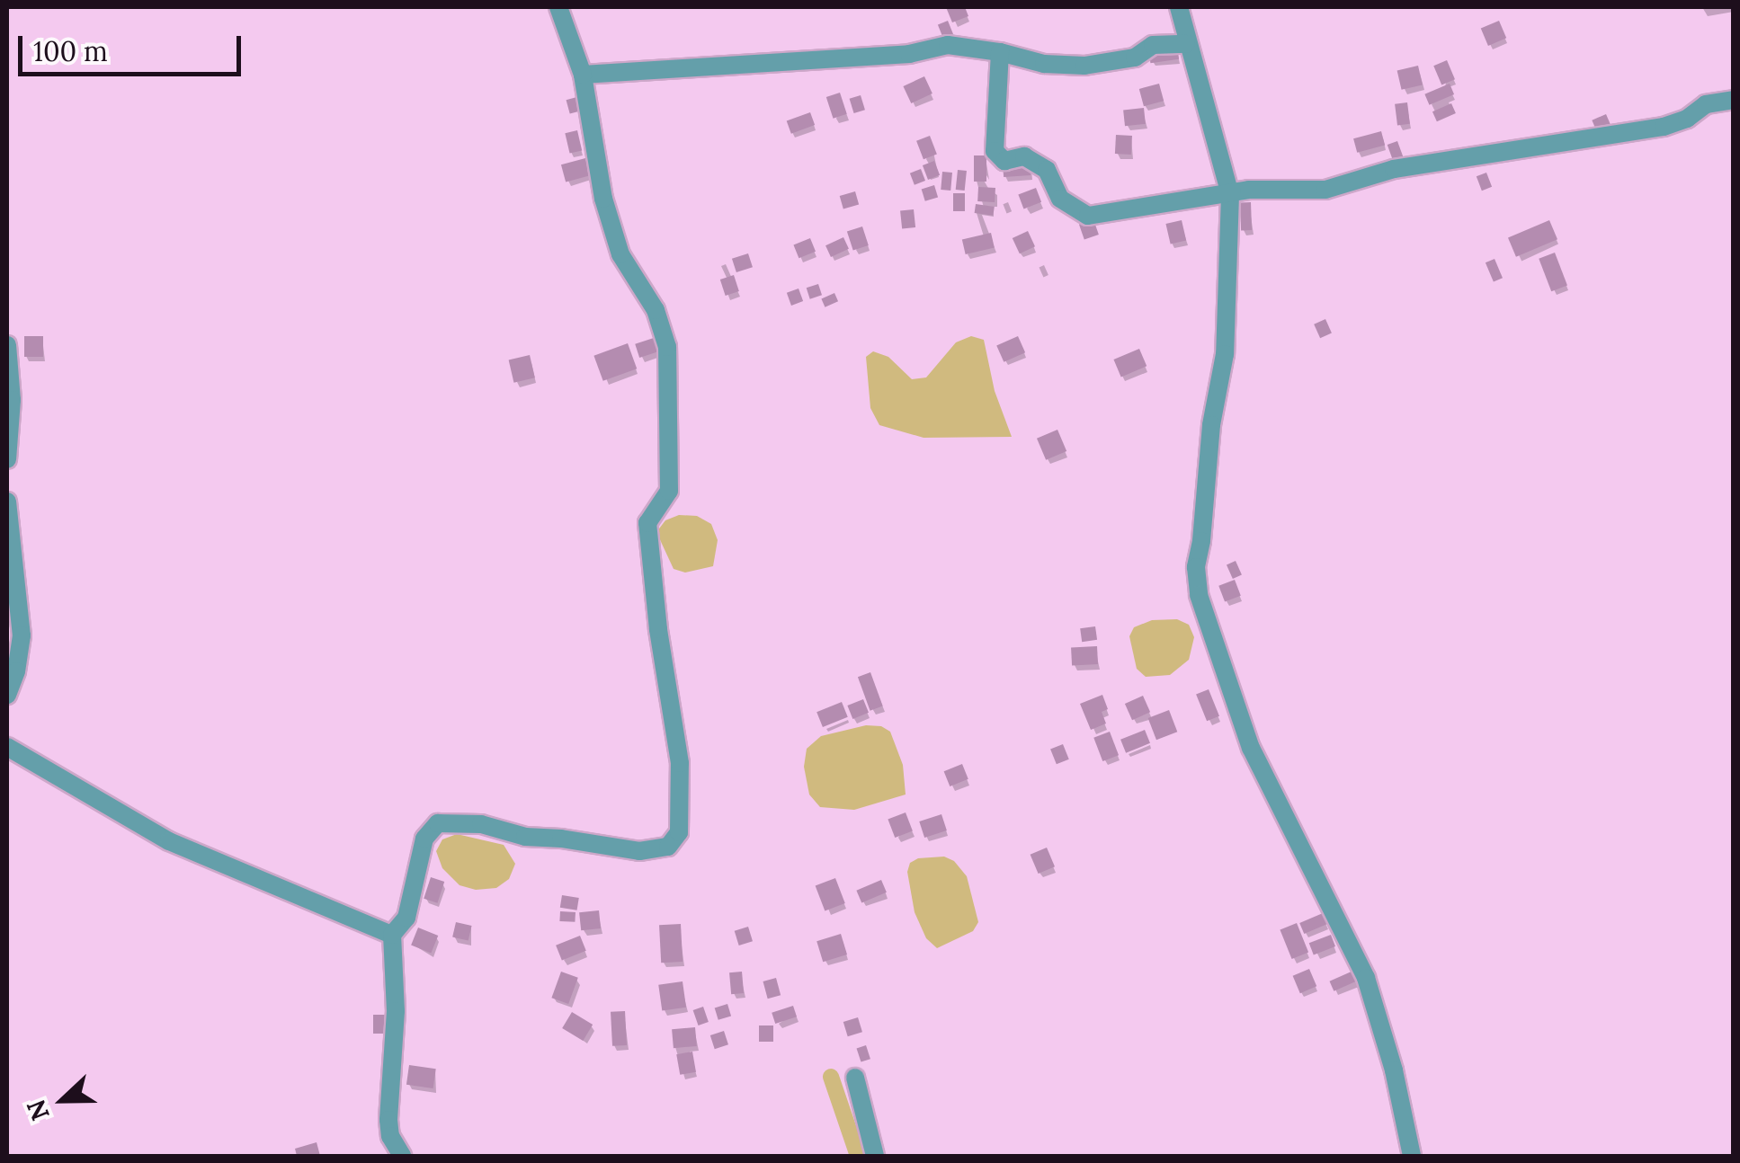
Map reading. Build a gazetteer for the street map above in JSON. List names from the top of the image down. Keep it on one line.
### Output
{"scale_bar":"100 m","north":"left"}
